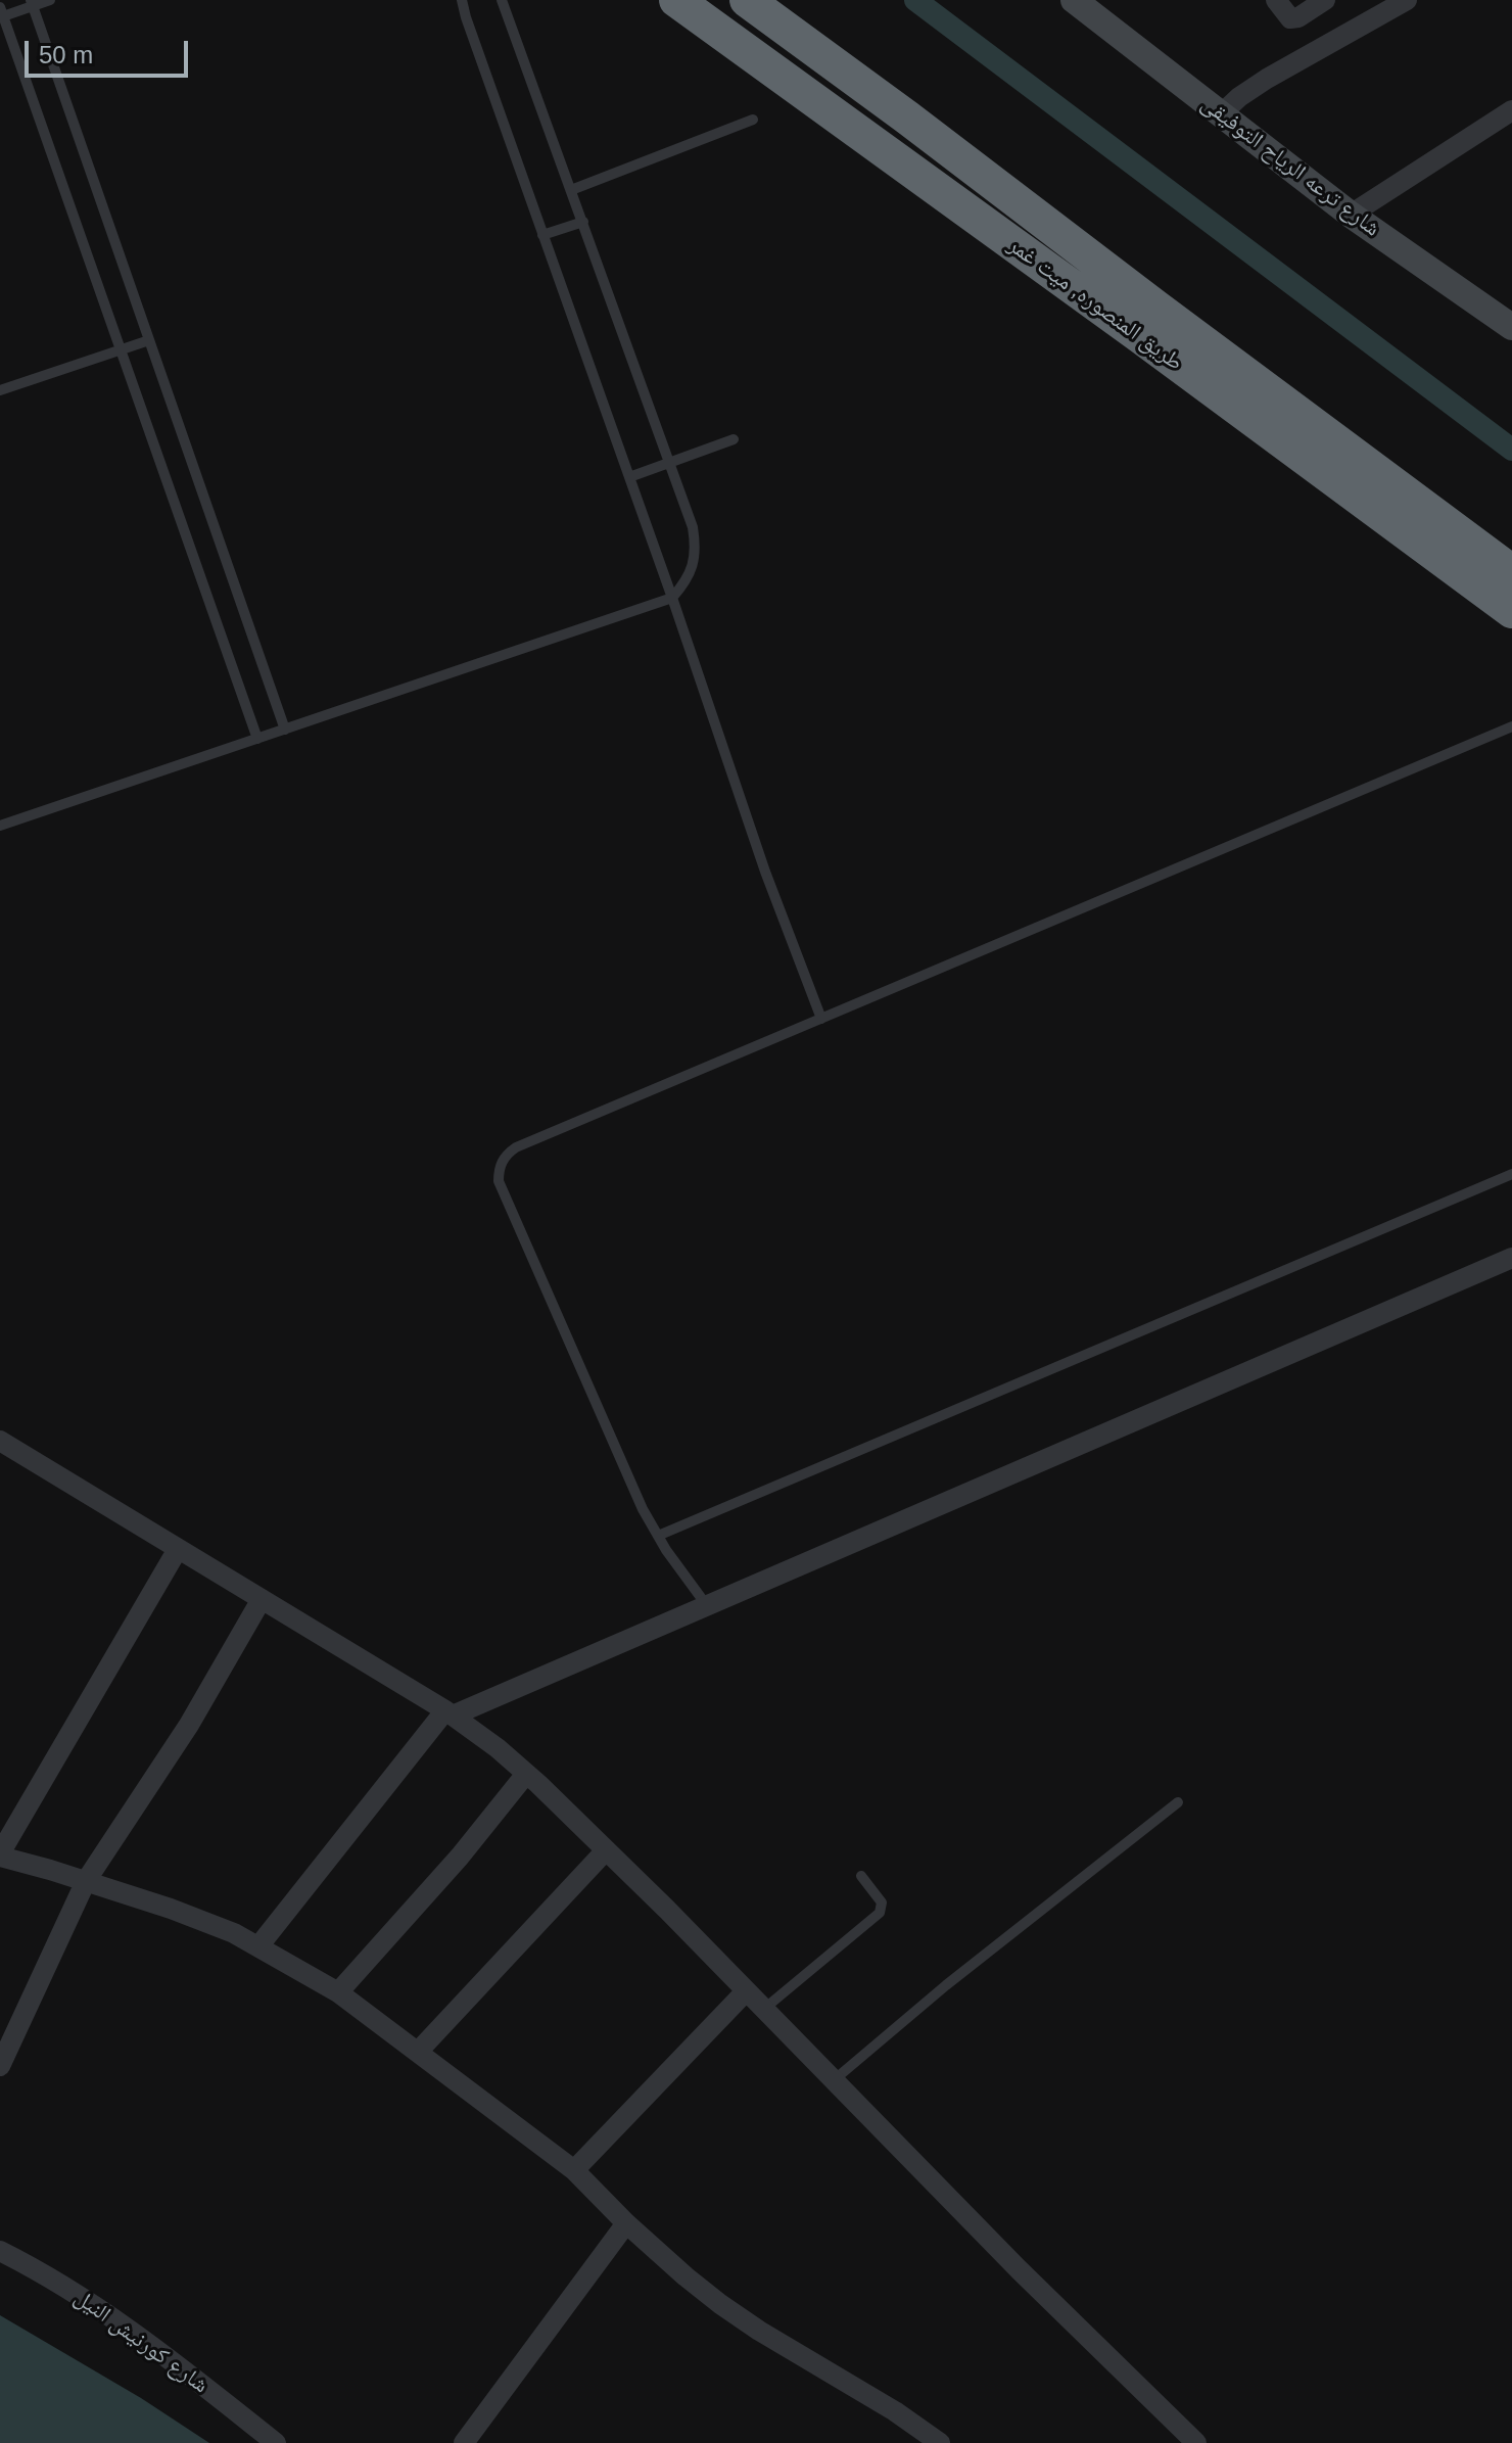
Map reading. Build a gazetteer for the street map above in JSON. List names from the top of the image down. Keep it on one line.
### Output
{"streets":{"highway":["طريق المنصوره, ميت غمر"],"main road":["شارع ترعه الرياح التوفيقى"],"street":["شارع كورنيش النيل"]},"scale_bar":"50 m"}
